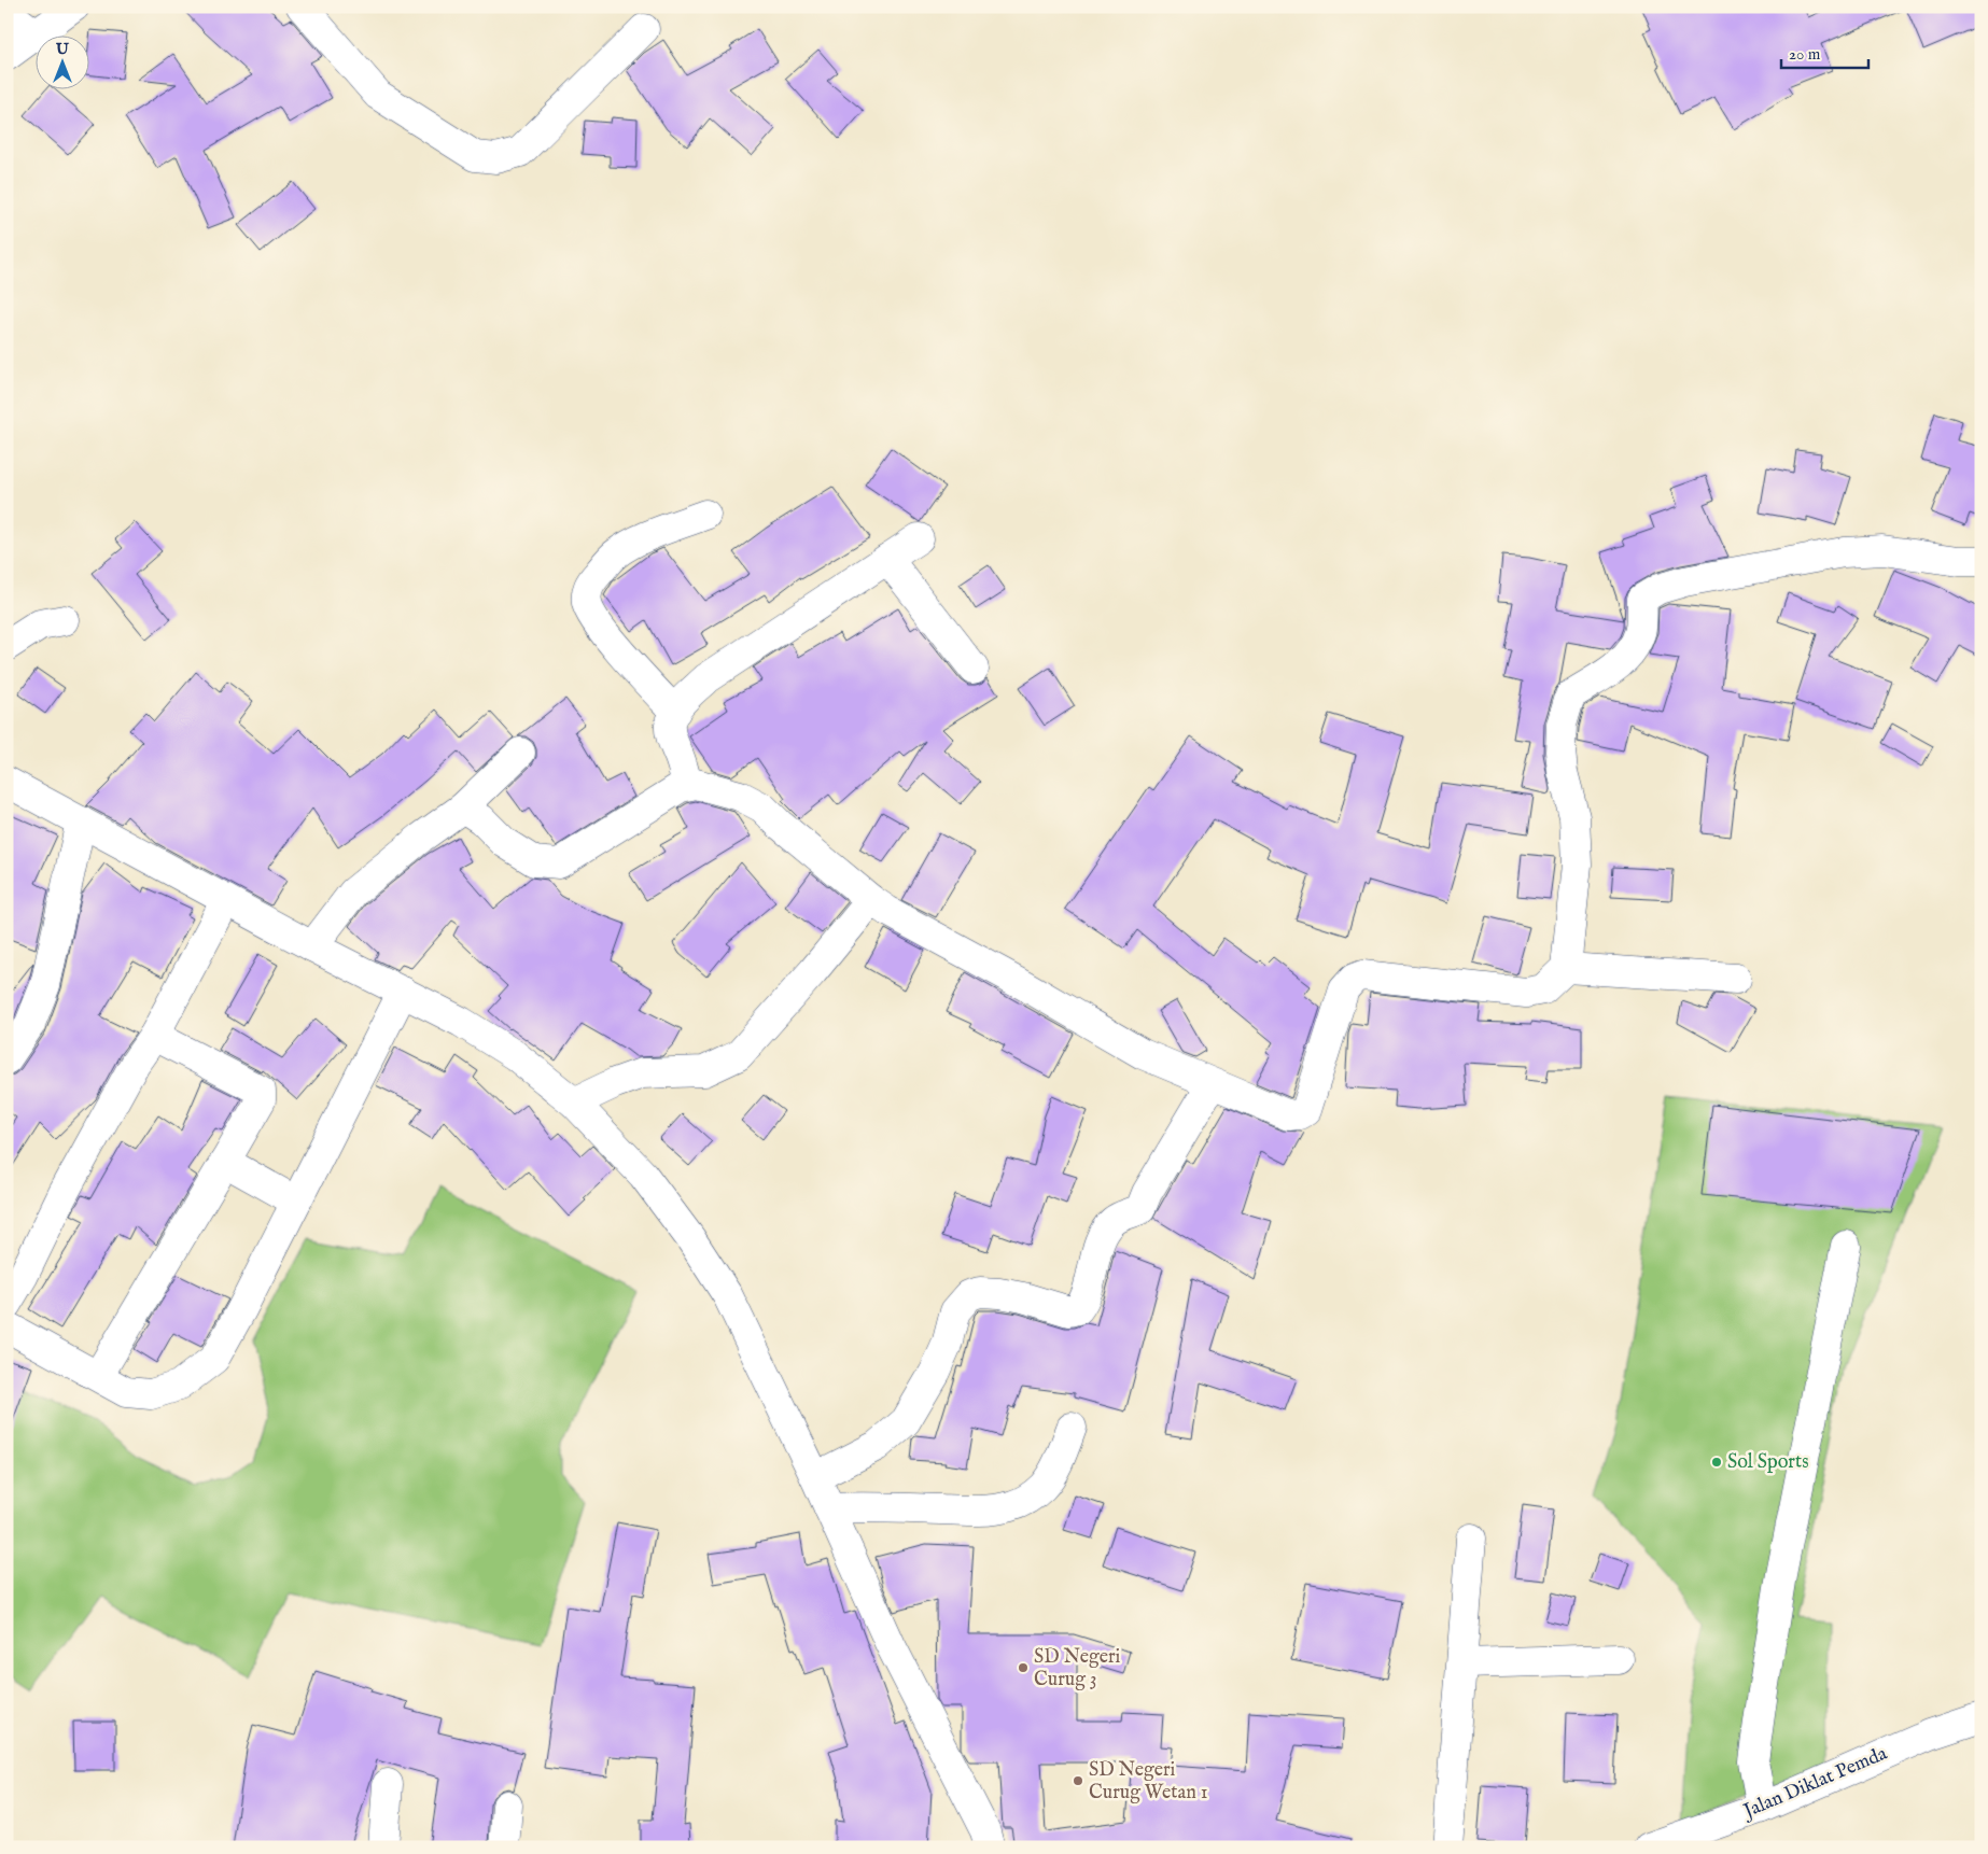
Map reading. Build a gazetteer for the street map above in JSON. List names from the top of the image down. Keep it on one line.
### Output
{"streets":{"street":["Jalan Diklat Pemda"]},"places":["Sol Sports","SD Negeri Curug 3","SD Negeri Curug Wetan 1"],"scale_bar":"20 m","north":"top"}
